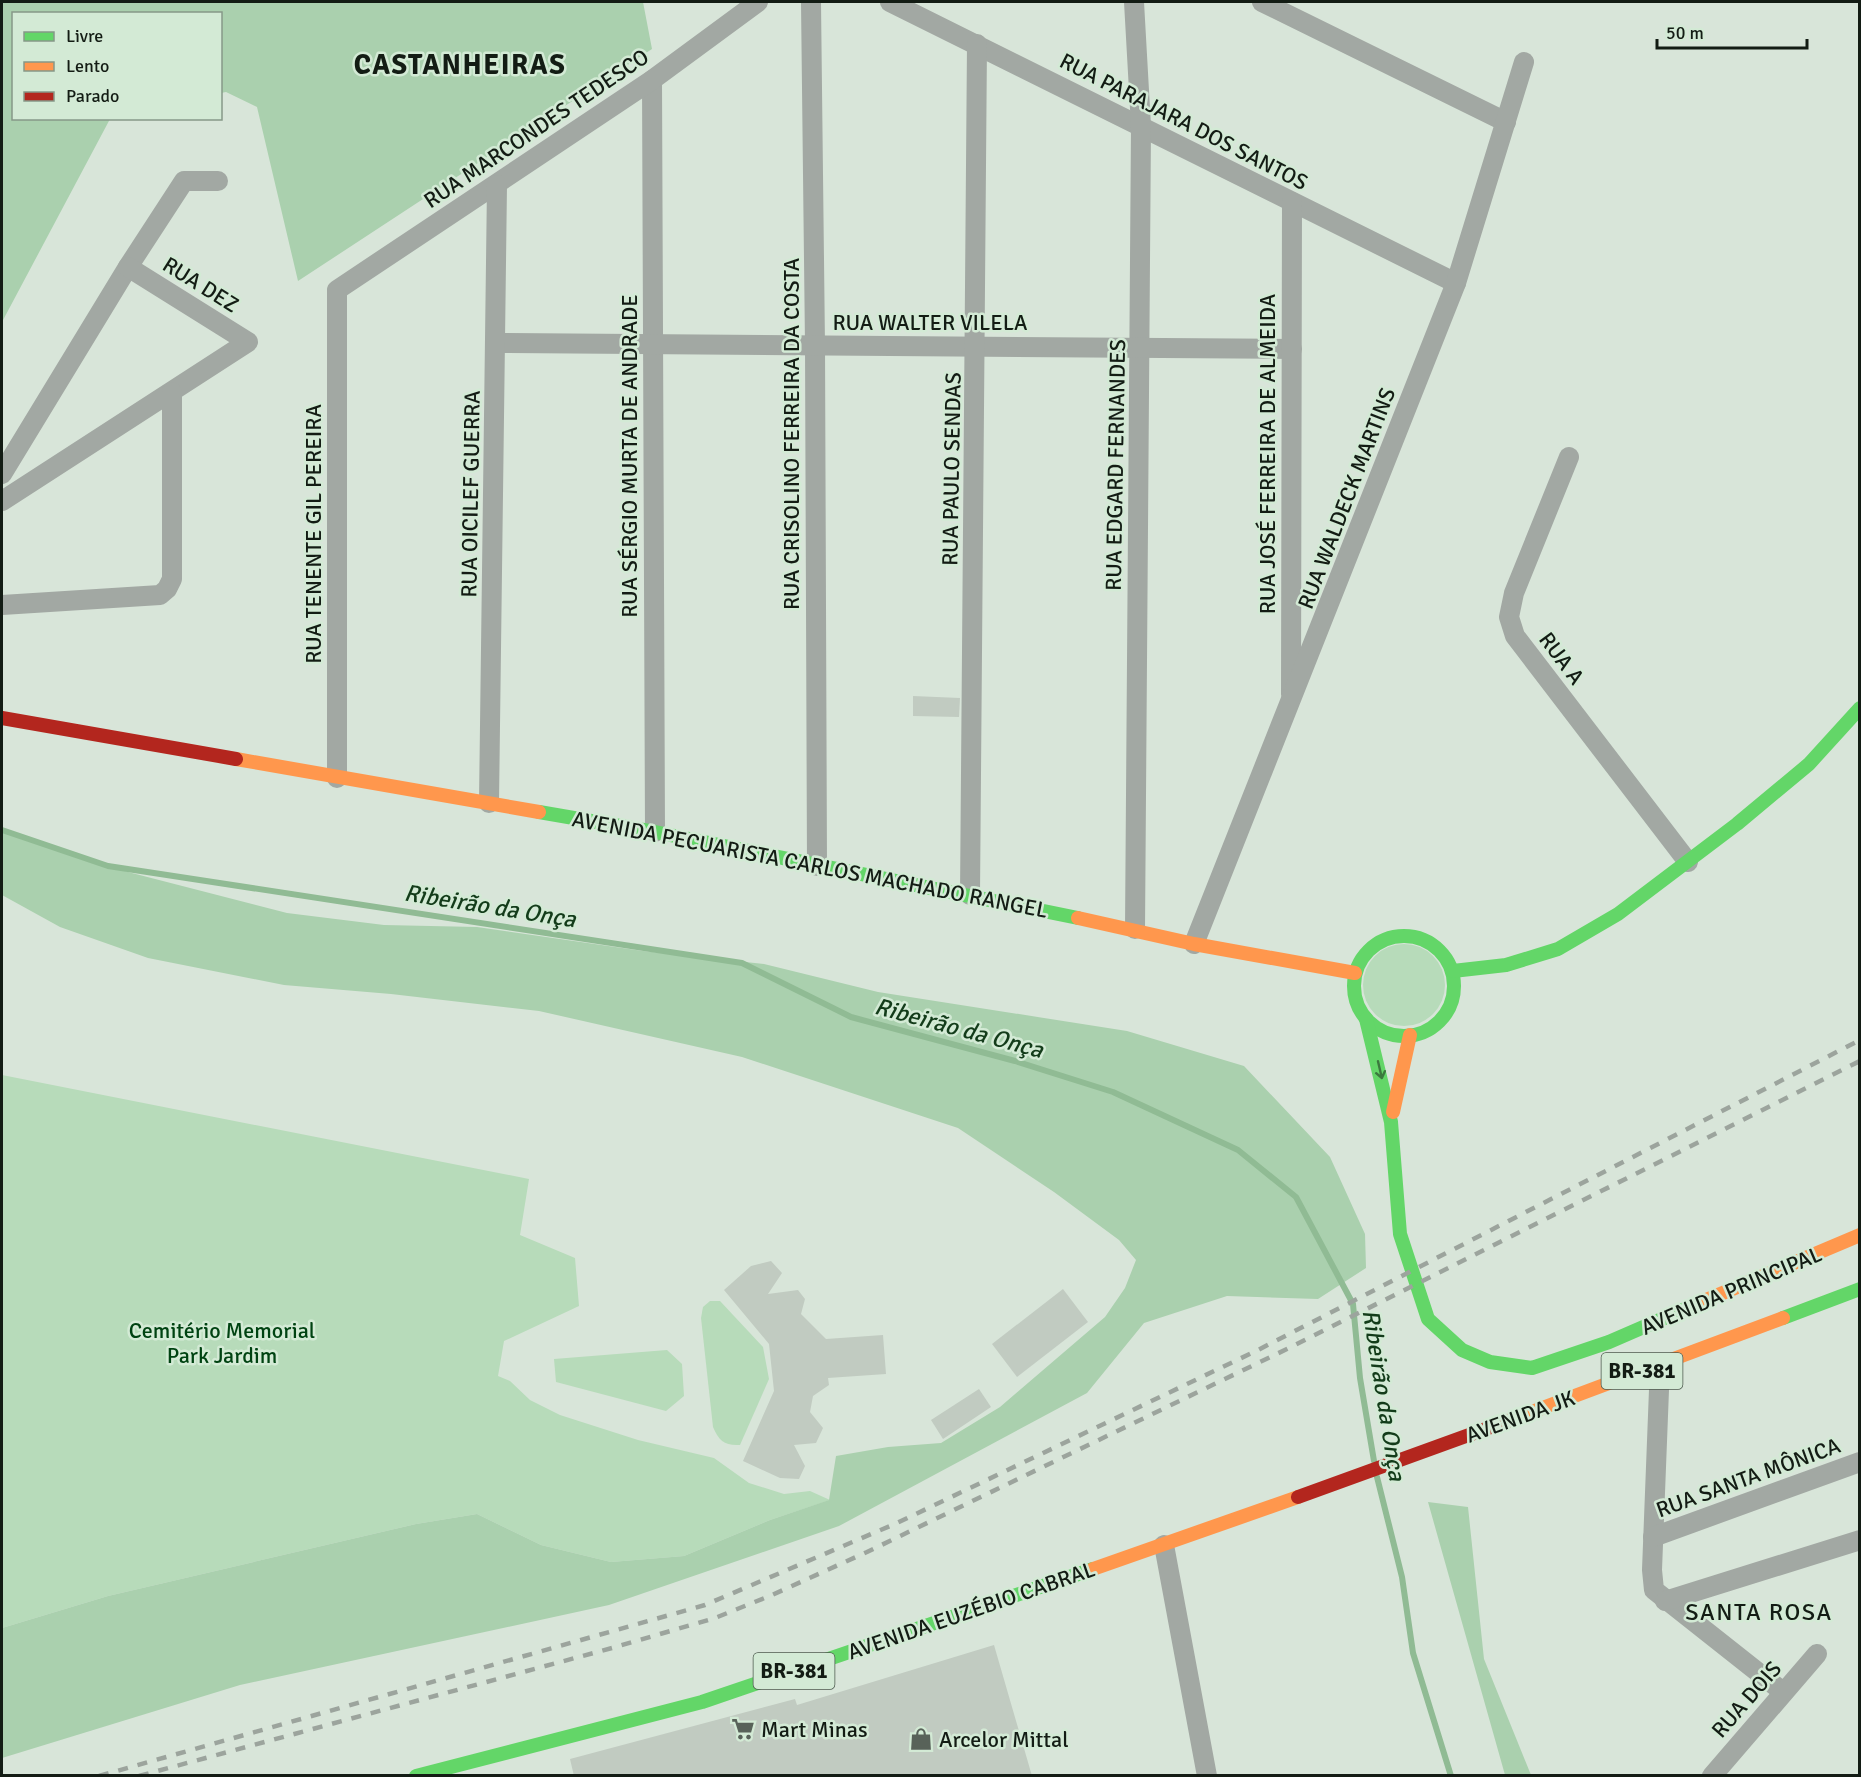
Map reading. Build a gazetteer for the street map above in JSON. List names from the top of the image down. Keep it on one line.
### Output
{"streets":{"street":["RUA PARAJARA DOS SANTOS","RUA MARCONDES TEDESCO","RUA DEZ","RUA WALTER VILELA","RUA CRISOLINO FERREIRA DA COSTA","RUA JOSÉ FERREIRA DE ALMEIDA","RUA SÉRGIO MURTA DE ANDRADE","RUA EDGARD FERNANDES","RUA PAULO SENDAS","RUA OICILEF GUERRA","RUA WALDECK MARTINS","RUA TENENTE GIL PEREIRA","RUA A","AVENIDA PECUARISTA CARLOS MACHADO RANGEL","AVENIDA PRINCIPAL","BR-381","AVENIDA JK","RUA SANTA MÔNICA","AVENIDA EUZÉBIO CABRAL","RUA DOIS"]},"crossings":[["RUA PARAJARA DOS SANTOS","RUA JOSÉ FERREIRA DE ALMEIDA"],["RUA PARAJARA DOS SANTOS","RUA EDGARD FERNANDES"],["RUA PARAJARA DOS SANTOS","RUA PAULO SENDAS"],["RUA PARAJARA DOS SANTOS","RUA WALDECK MARTINS"],["RUA MARCONDES TEDESCO","RUA SÉRGIO MURTA DE ANDRADE"],["RUA MARCONDES TEDESCO","RUA OICILEF GUERRA"],["RUA MARCONDES TEDESCO","RUA TENENTE GIL PEREIRA"],["RUA WALTER VILELA","RUA CRISOLINO FERREIRA DA COSTA"],["RUA WALTER VILELA","RUA JOSÉ FERREIRA DE ALMEIDA"],["RUA WALTER VILELA","RUA SÉRGIO MURTA DE ANDRADE"],["RUA WALTER VILELA","RUA EDGARD FERNANDES"],["RUA WALTER VILELA","RUA PAULO SENDAS"],["RUA WALTER VILELA","RUA OICILEF GUERRA"],["RUA CRISOLINO FERREIRA DA COSTA","AVENIDA PECUARISTA CARLOS MACHADO RANGEL"],["RUA JOSÉ FERREIRA DE ALMEIDA","RUA WALDECK MARTINS"],["RUA SÉRGIO MURTA DE ANDRADE","AVENIDA PECUARISTA CARLOS MACHADO RANGEL"],["RUA EDGARD FERNANDES","AVENIDA PECUARISTA CARLOS MACHADO RANGEL"],["RUA PAULO SENDAS","AVENIDA PECUARISTA CARLOS MACHADO RANGEL"],["RUA OICILEF GUERRA","AVENIDA PECUARISTA CARLOS MACHADO RANGEL"],["RUA WALDECK MARTINS","AVENIDA PECUARISTA CARLOS MACHADO RANGEL"],["RUA TENENTE GIL PEREIRA","AVENIDA PECUARISTA CARLOS MACHADO RANGEL"],["AVENIDA PECUARISTA CARLOS MACHADO RANGEL","AVENIDA PRINCIPAL"],["AVENIDA JK","AVENIDA EUZÉBIO CABRAL"]],"districts":["CASTANHEIRAS","SANTA ROSA"],"water":["Ribeirão da Onça"],"parks":["Cemitério Memorial Park Jardim"],"places":{"supermarket":["Mart Minas"],"shop":["Arcelor Mittal"]},"legend":["Livre","Lento","Parado"],"scale_bar":"50 m"}
